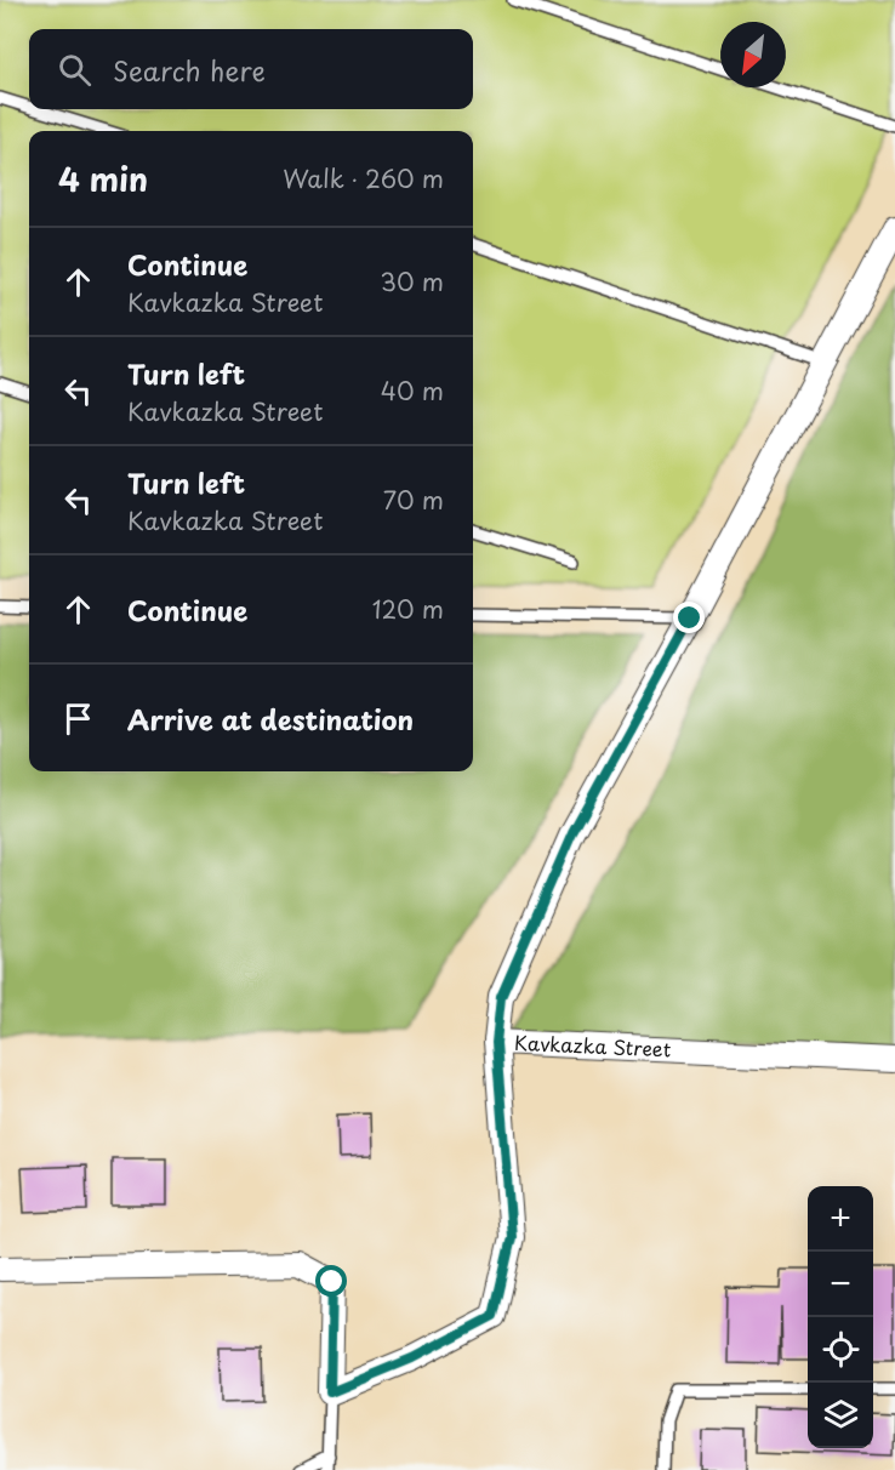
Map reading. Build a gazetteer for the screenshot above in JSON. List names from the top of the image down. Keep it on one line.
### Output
{"streets":{"street":["Kavkazka Street"]},"north":"bottom left","page":{"search":"Search here","heading":["4 min","Walk · 260 m"],"list":[["Continue","Kavkazka Street","30 m"],["Turn left","Kavkazka Street","40 m"],["Turn left","Kavkazka Street","70 m"],["Continue","120 m"],"Arrive at destination"],"map_buttons":["+","−"]}}
